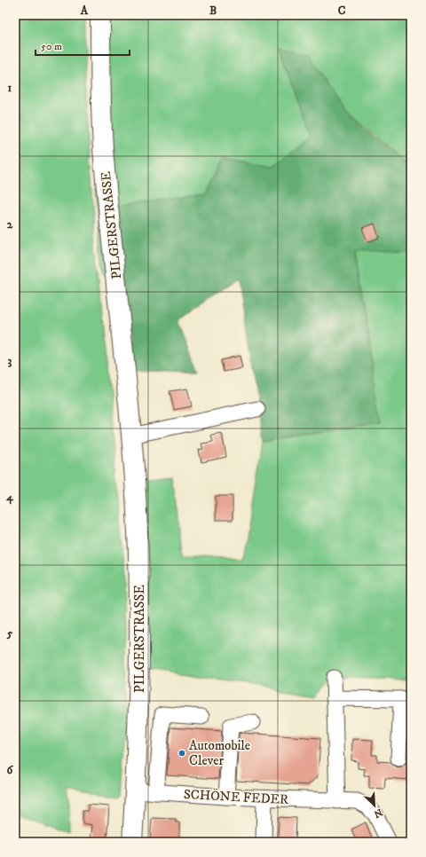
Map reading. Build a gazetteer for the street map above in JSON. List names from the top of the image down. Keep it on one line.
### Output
{"streets":{"main road":["PILGERSTRASSE"],"street":["SCHÖNE FEDER"]},"crossings":[["PILGERSTRASSE","SCHÖNE FEDER"]],"places":["Automobile Clever"],"scale_bar":"50 m","north":"bottom right","grid":{"columns":["A","B","C"],"rows":["1","2","3","4","5","6"]}}
